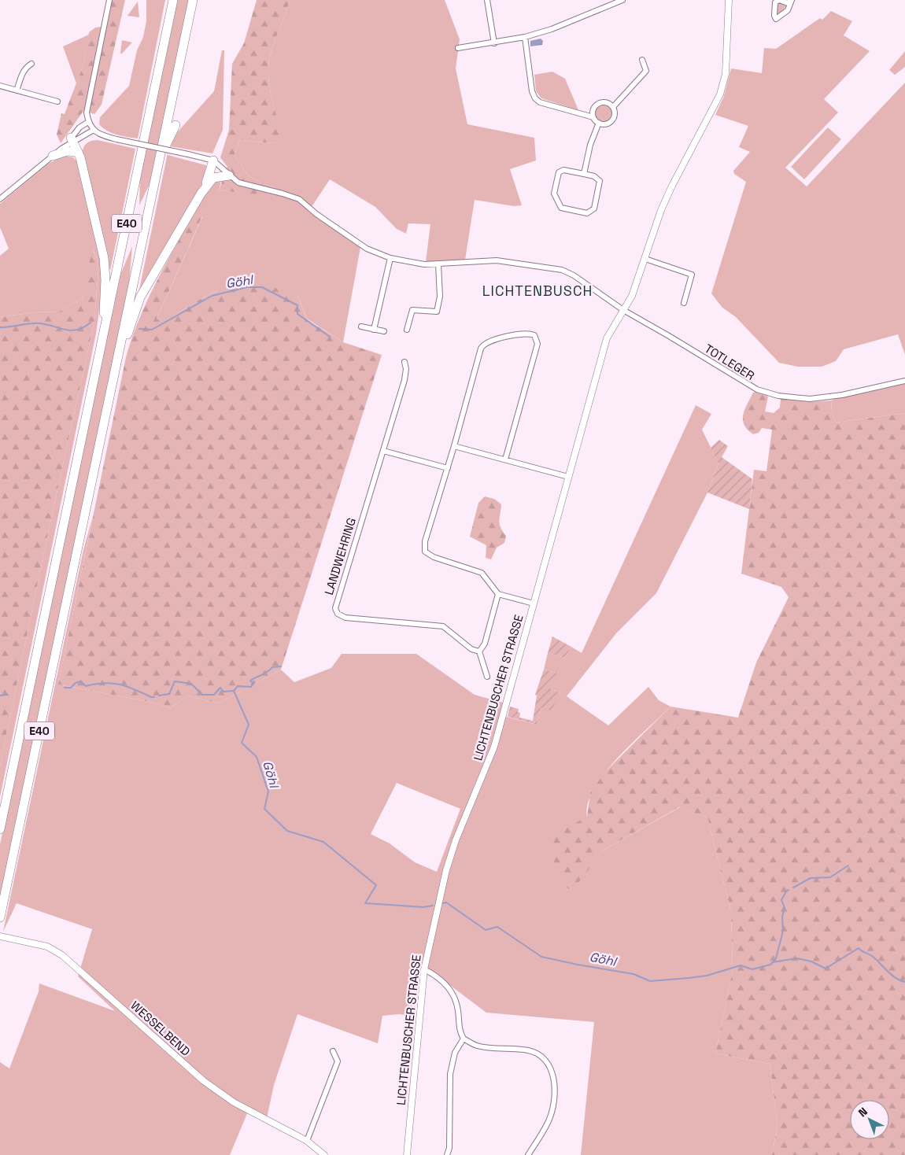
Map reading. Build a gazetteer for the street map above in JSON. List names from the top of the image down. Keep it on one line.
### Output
{"streets":{"highway":["E40"],"street":["TOTLEGER","LANDWEHRING","LICHTENBUSCHER STRASSE","WESSELBEND"]},"crossings":[["TOTLEGER","LICHTENBUSCHER STRASSE"]],"districts":["LICHTENBUSCH"],"water":["Göhl"],"north":"top left"}
